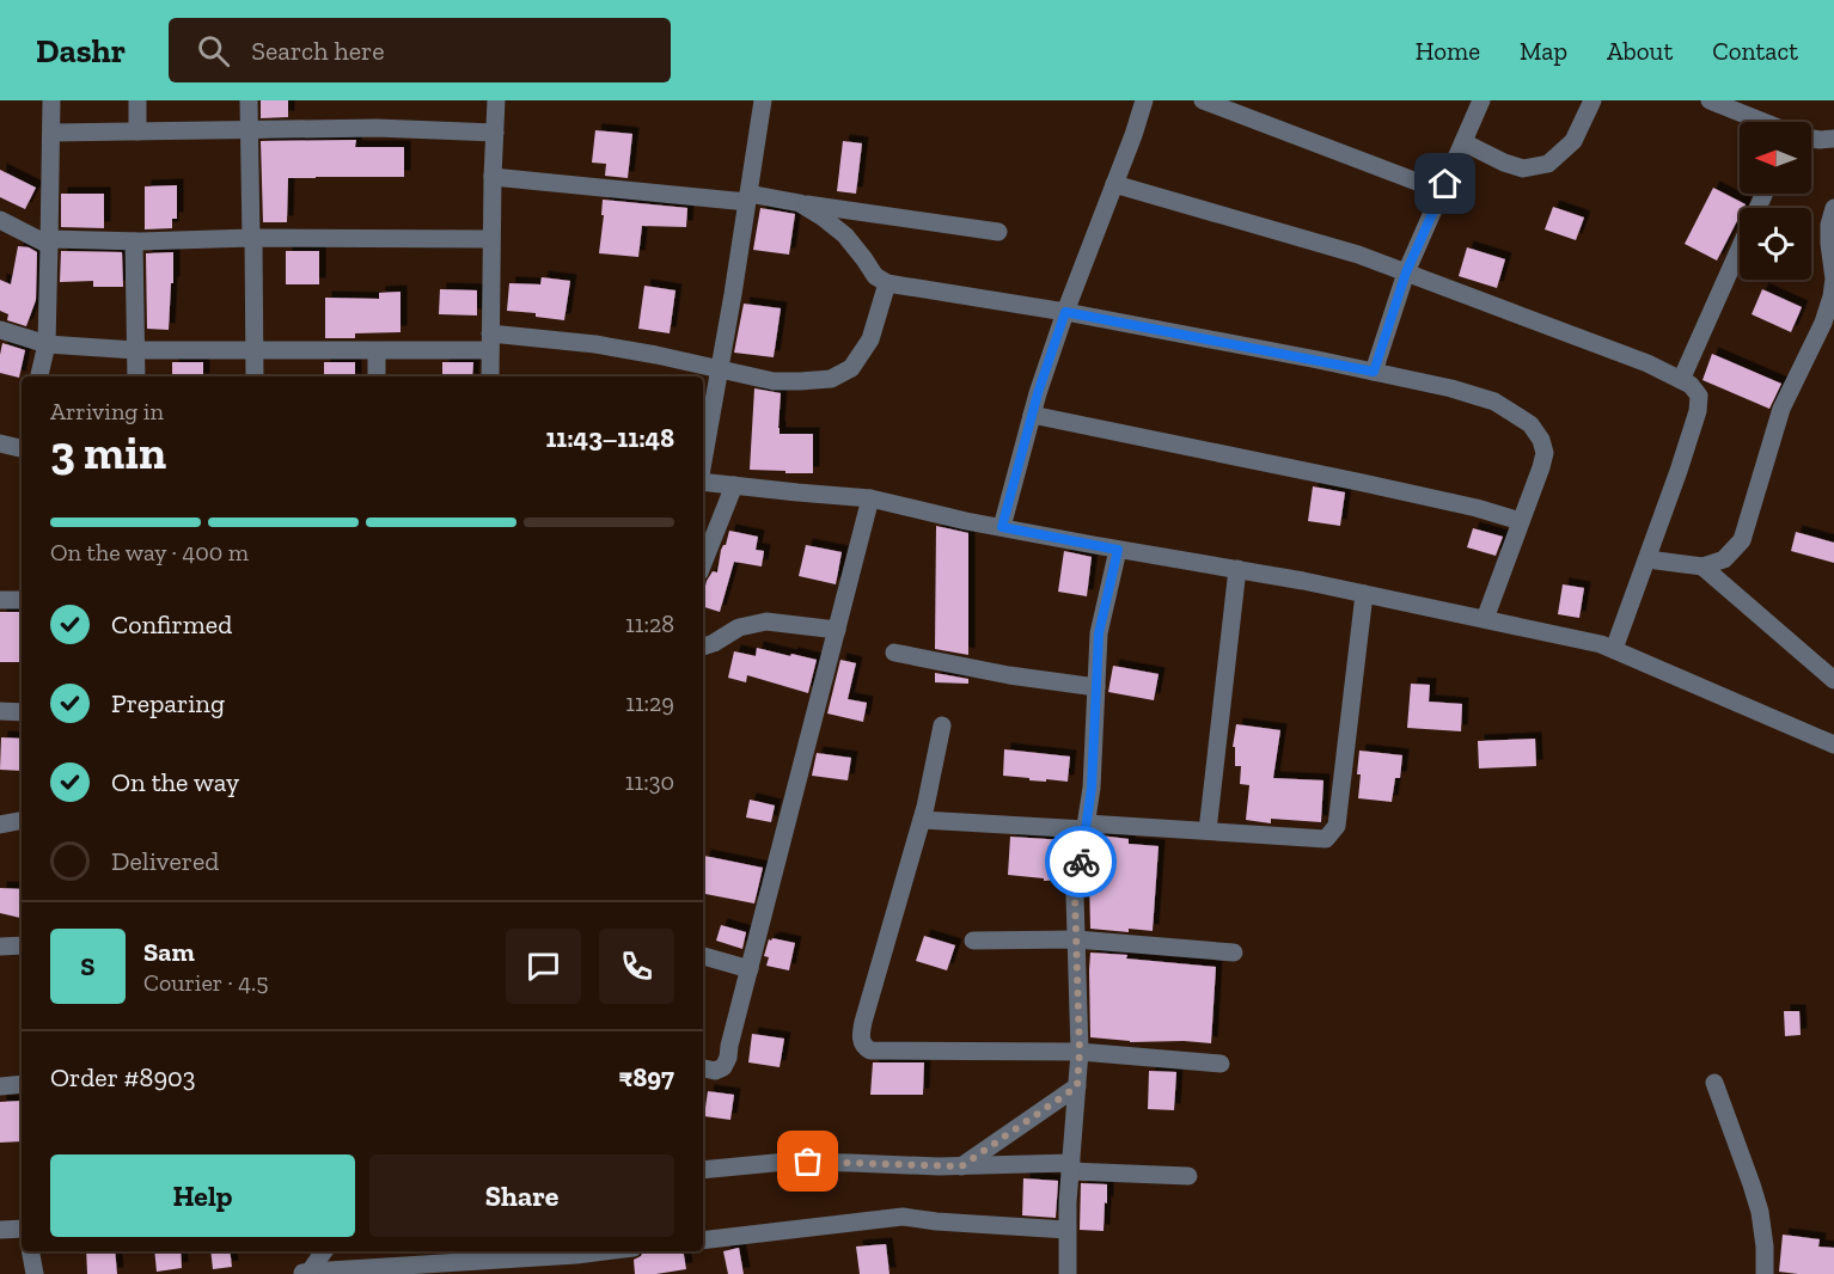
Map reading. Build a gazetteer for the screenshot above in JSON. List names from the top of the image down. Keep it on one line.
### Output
{"north":"left","page":{"header":"Dashr","search":"Search here","nav":["Home","Map","About","Contact"],"heading":["3 min","Arriving in","11:43–11:48"],"panel":["Sam","Courier · 4.5","Order #8903","₹897"],"bar":"On the way · 400 m","list":[["Confirmed","11:28"],["Preparing","11:29"],["On the way","11:30"],"Delivered"],"round":"S","buttons":["Help","Share"]}}
